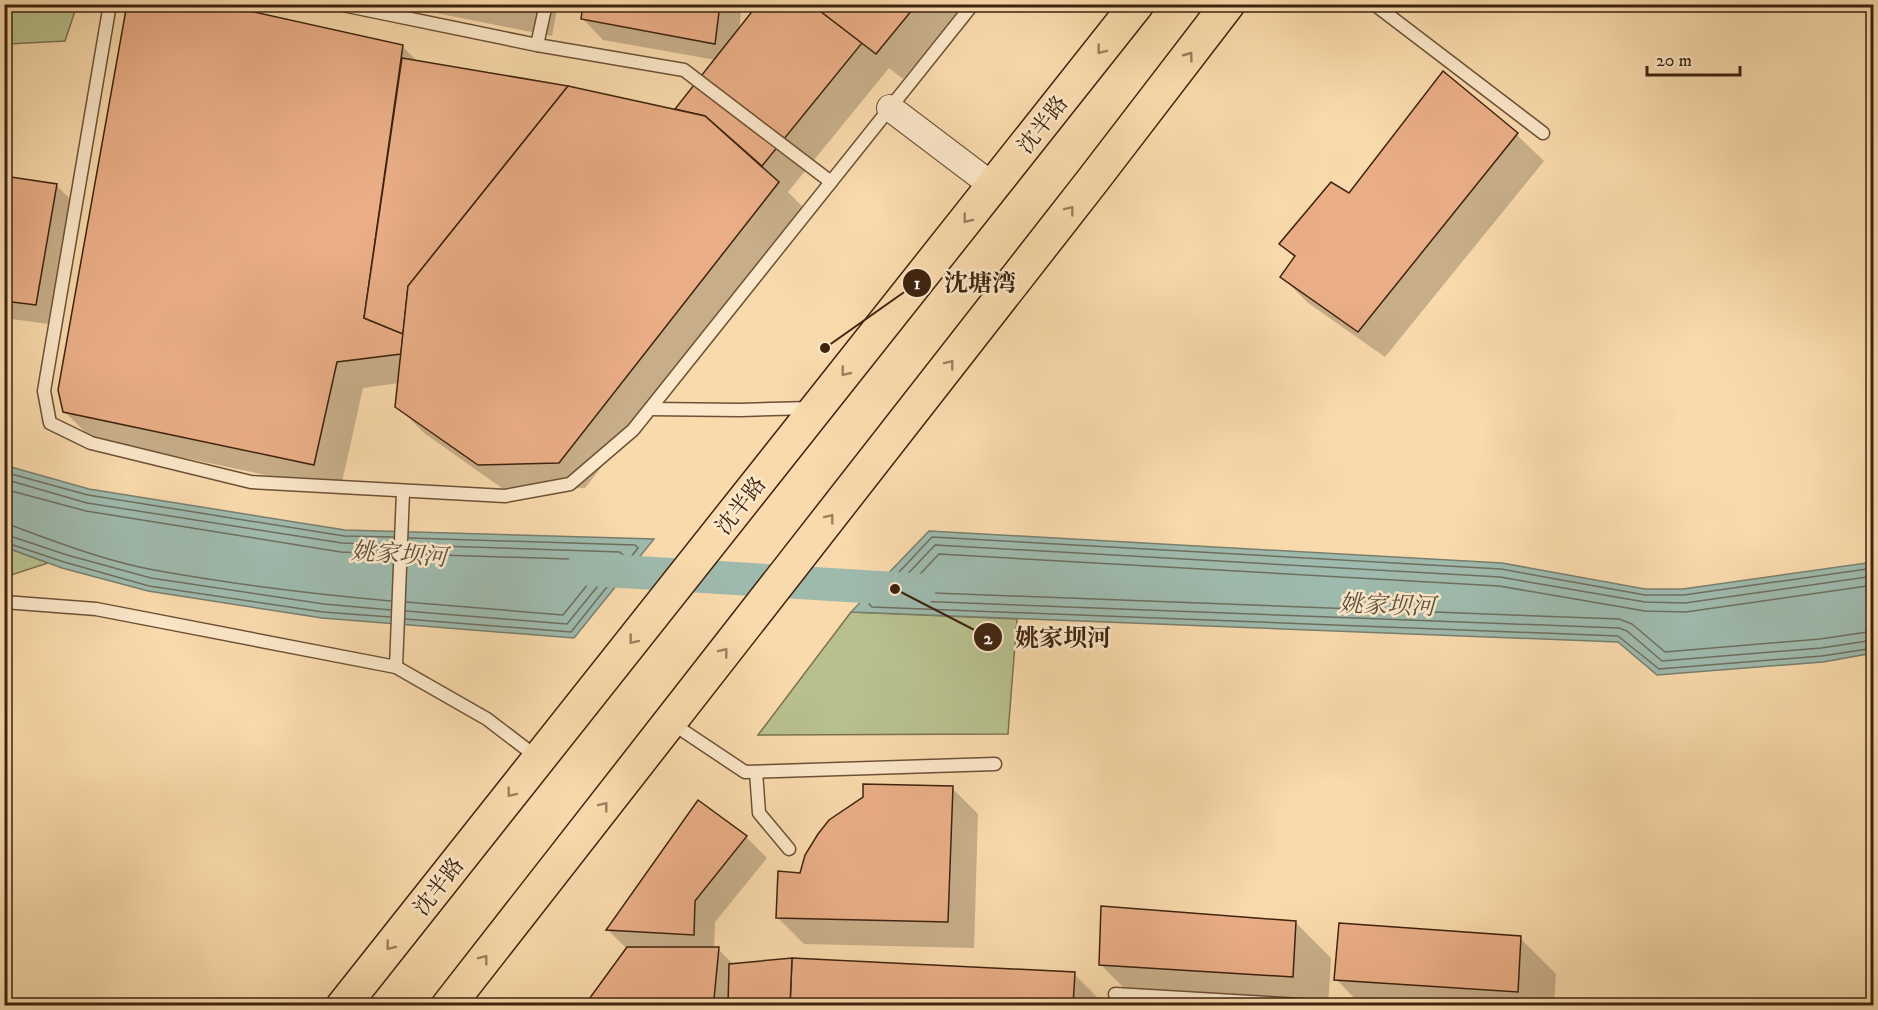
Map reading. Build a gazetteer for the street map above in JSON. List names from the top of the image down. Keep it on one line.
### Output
{"streets":{"main road":["沈半路"]},"water":["姚家坝河"],"places":["沈塘湾","姚家坝河"],"scale_bar":"20 m"}
